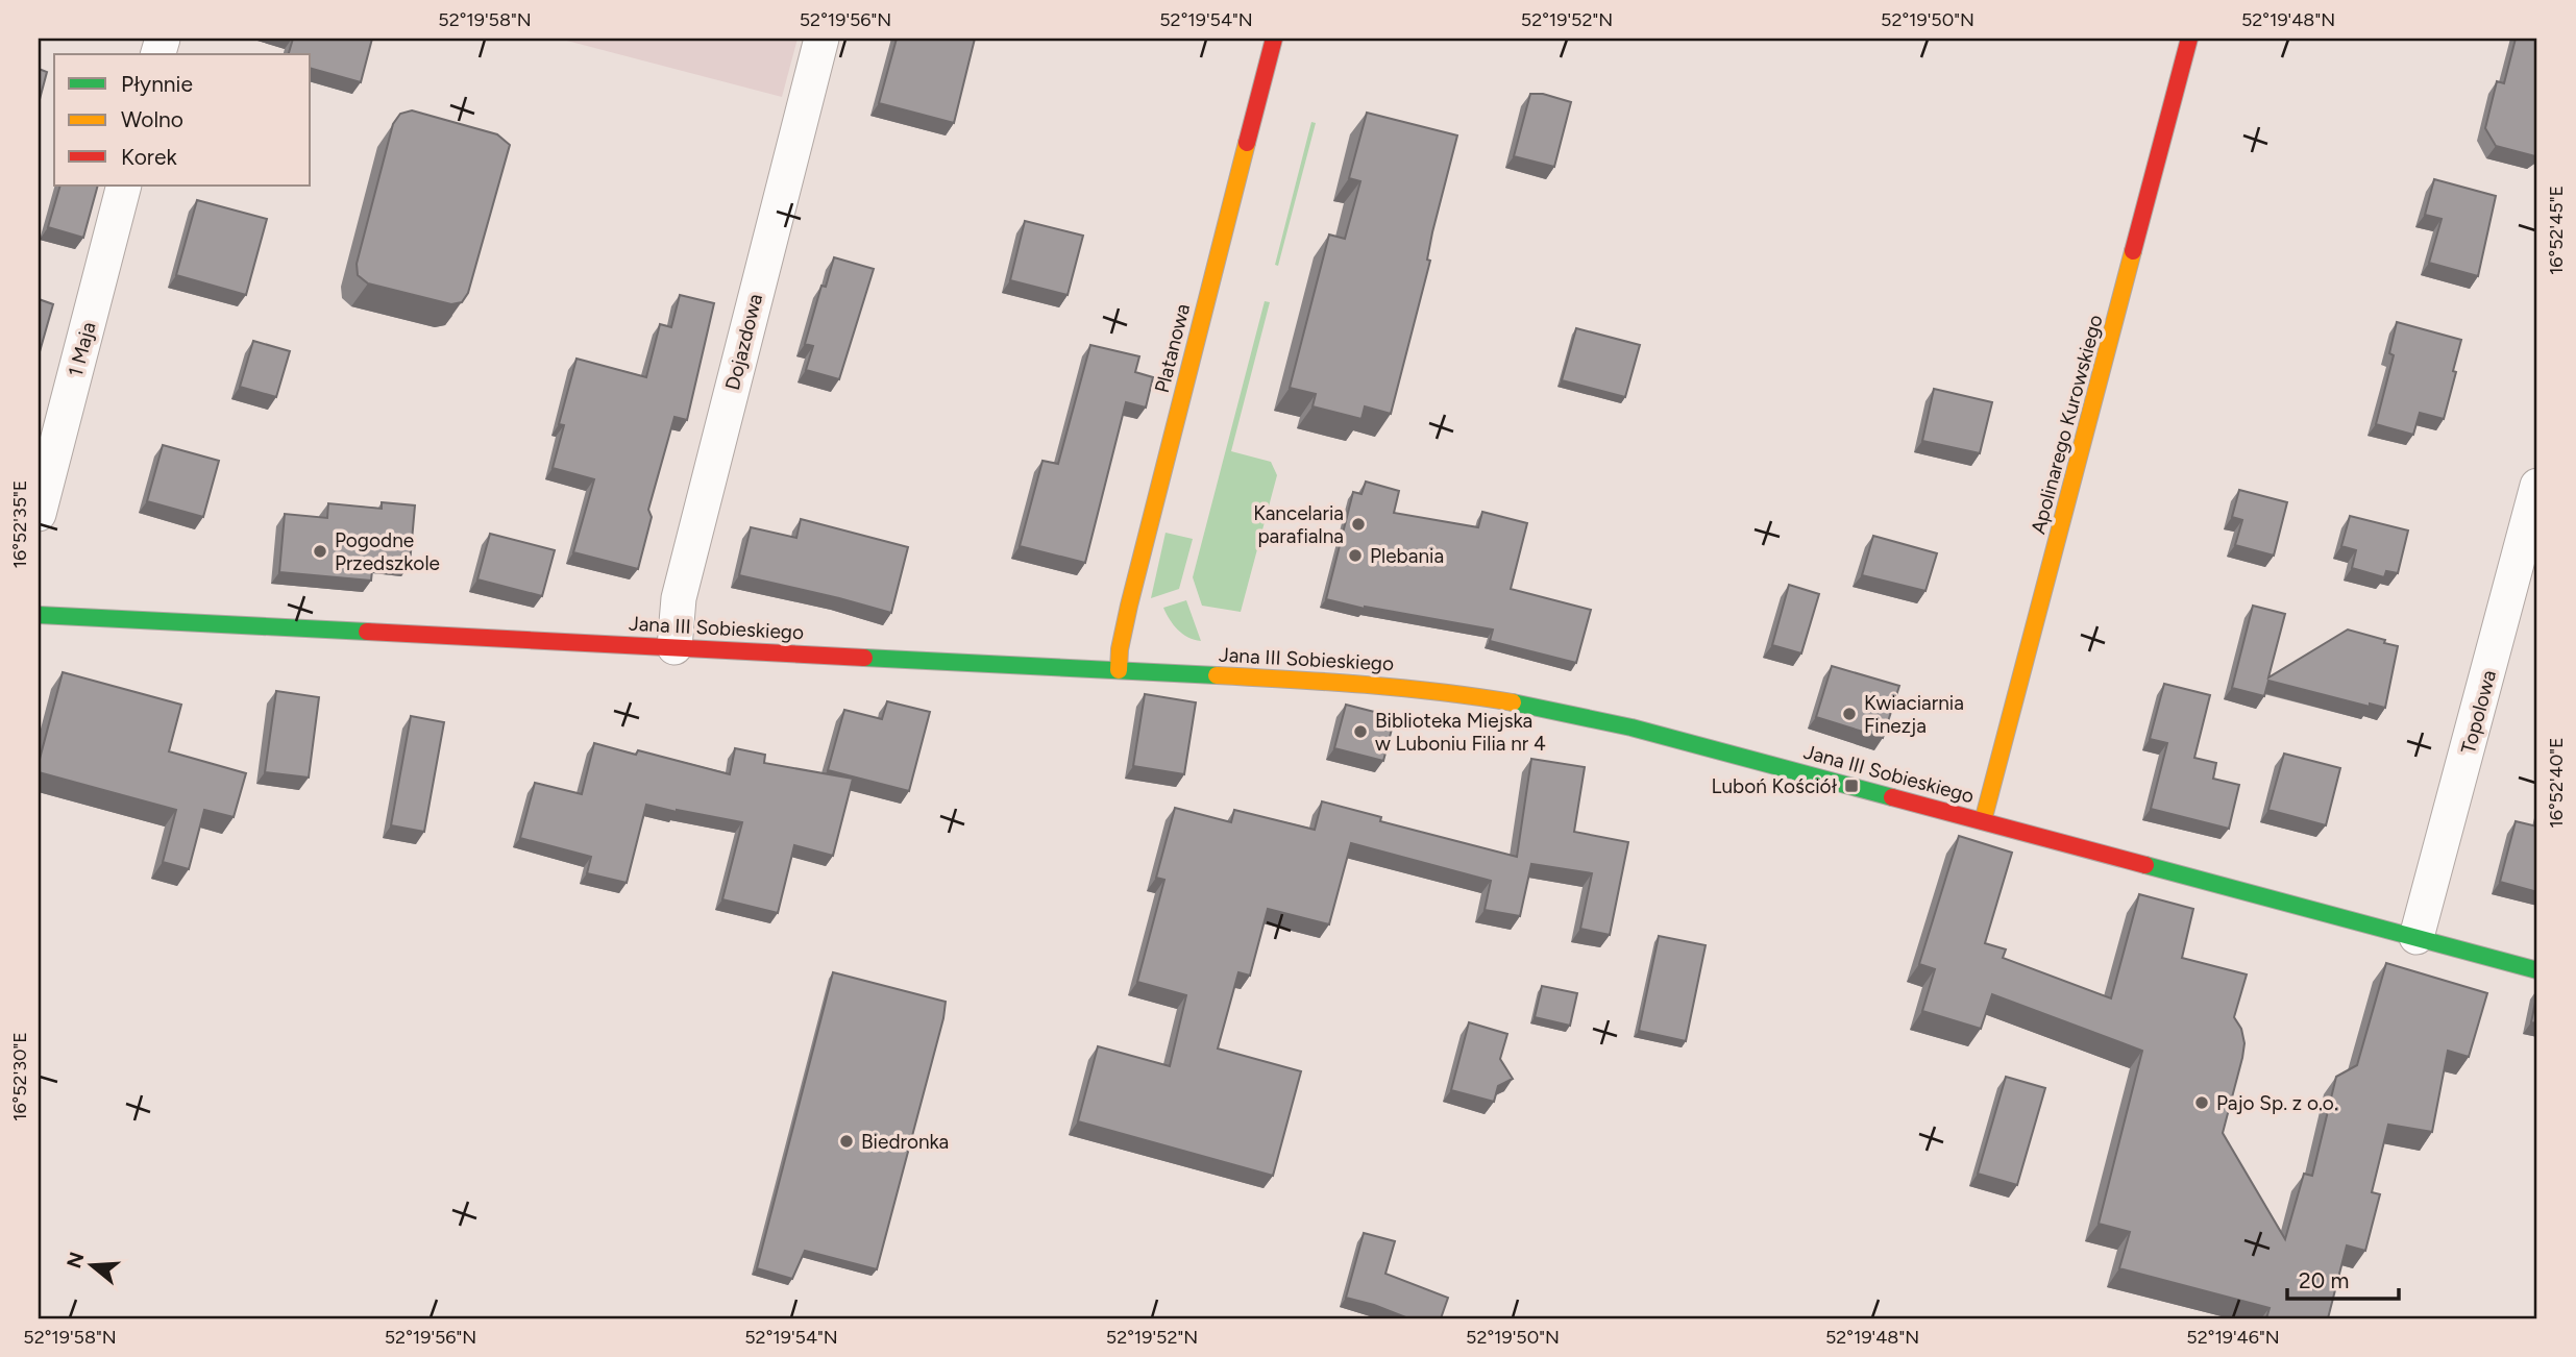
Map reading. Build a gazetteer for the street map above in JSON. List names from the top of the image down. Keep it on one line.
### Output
{"streets":{"street":["Dojazdowa","Platanowa","1 Maja","Apolinarego Kurowskiego","Jana III Sobieskiego","Topolowa"]},"crossings":[["Dojazdowa","Jana III Sobieskiego"],["Platanowa","Jana III Sobieskiego"],["Apolinarego Kurowskiego","Jana III Sobieskiego"],["Jana III Sobieskiego","Topolowa"]],"places":{"other":["Kancelaria parafialna","Pogodne Przedszkole","Plebania","Kwiaciarnia Finezja","Biblioteka Miejska w Luboniu Filia nr 4","Pajo Sp. z o.o.","Biedronka"],"transit":["Luboń Kościół"]},"legend":["Płynnie","Wolno","Korek"],"scale_bar":"20 m","north":"left","coordinates":["52°19'58\"N","52°19'56\"N","52°19'54\"N","52°19'52\"N","52°19'50\"N","52°19'48\"N","16°52'45\"E","16°52'35\"E","16°52'40\"E","16°52'30\"E","52°19'46\"N"]}
